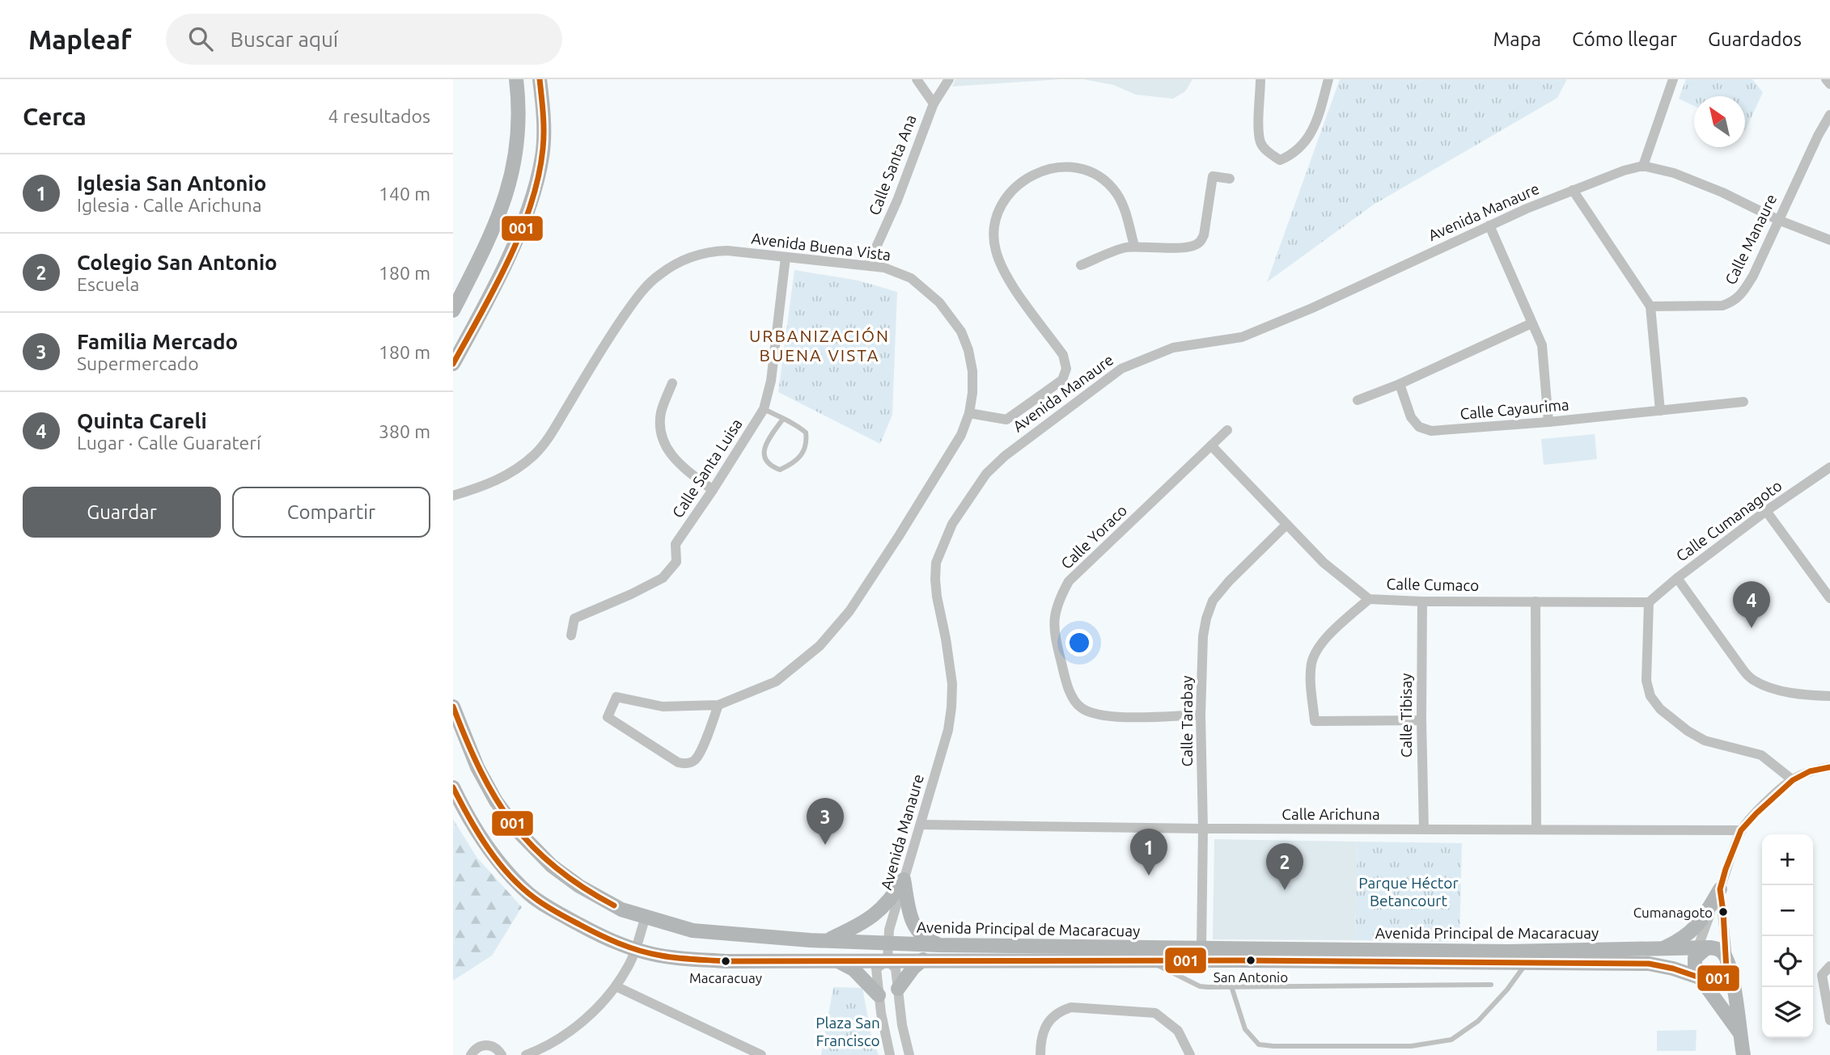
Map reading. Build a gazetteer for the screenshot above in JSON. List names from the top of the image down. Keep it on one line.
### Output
{"streets":{"street":["Calle Santa Ana","Avenida Manaure","Calle Manaure","Avenida Buena Vista","Calle Cayaurima","Calle Santa Luisa","Calle Cumanagoto","Calle Yoraco","Calle Cumaco","Calle Tibisay","Calle Tarabay","Calle Arichuna","Avenida Principal de Macaracuay"]},"crossings":[["Calle Santa Ana","Avenida Buena Vista"],["Avenida Manaure","Calle Manaure"],["Avenida Manaure","Calle Arichuna"],["Avenida Manaure","Avenida Principal de Macaracuay"],["Avenida Buena Vista","Calle Santa Luisa"],["Calle Cumanagoto","Calle Cumaco"],["Calle Yoraco","Calle Cumaco"],["Calle Yoraco","Calle Tarabay"],["Calle Cumaco","Calle Tibisay"],["Calle Cumaco","Calle Tarabay"],["Calle Tibisay","Calle Arichuna"],["Calle Tarabay","Calle Arichuna"],["Calle Tarabay","Avenida Principal de Macaracuay"]],"districts":["URBANIZACIÓN BUENA VISTA"],"parks":["Parque Héctor Betancourt","Plaza San Francisco"],"places":["Cumanagoto","San Antonio","Macaracuay"],"lines":["transit line 001"],"north":"top left","page":{"header":"Mapleaf","search":"Buscar aquí","nav":["Mapa","Cómo llegar","Guardados"],"heading":["Cerca","4 resultados"],"list":[{"mark":"1","name":"Iglesia San Antonio","note":"Iglesia · Calle Arichuna","value":"140 m"},{"mark":"2","name":"Colegio San Antonio","note":"Escuela","value":"180 m"},{"mark":"3","name":"Familia Mercado","note":"Supermercado","value":"180 m"},{"mark":"4","name":"Quinta Careli","note":"Lugar · Calle Guaraterí","value":"380 m"}],"buttons":["Guardar","Compartir"],"pins":["4","3","1","2"],"map_buttons":["+","−"]}}
